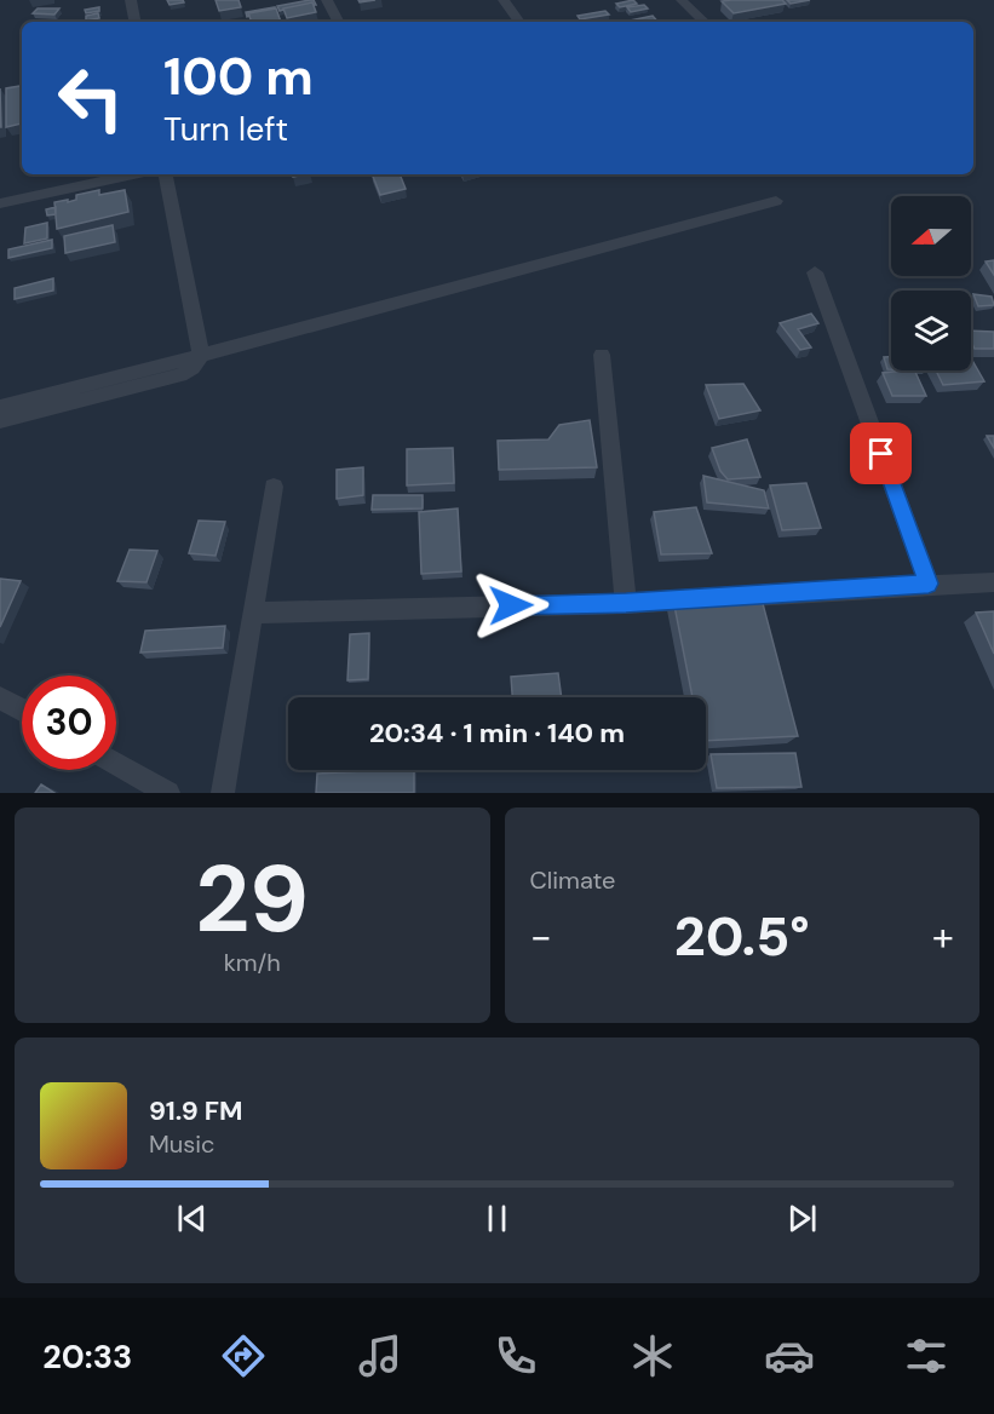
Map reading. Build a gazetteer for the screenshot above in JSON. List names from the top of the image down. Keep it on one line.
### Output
{"north":"left","page":{"turn":["100 m","Turn left"],"limit":"30","trip":"20:34 · 1 min · 140 m","tile":[["29","km/h"],"Climate"],"heat":["−","20.5°","+"],"song":["91.9 FM","Music"],"tabs":"20:33"}}
